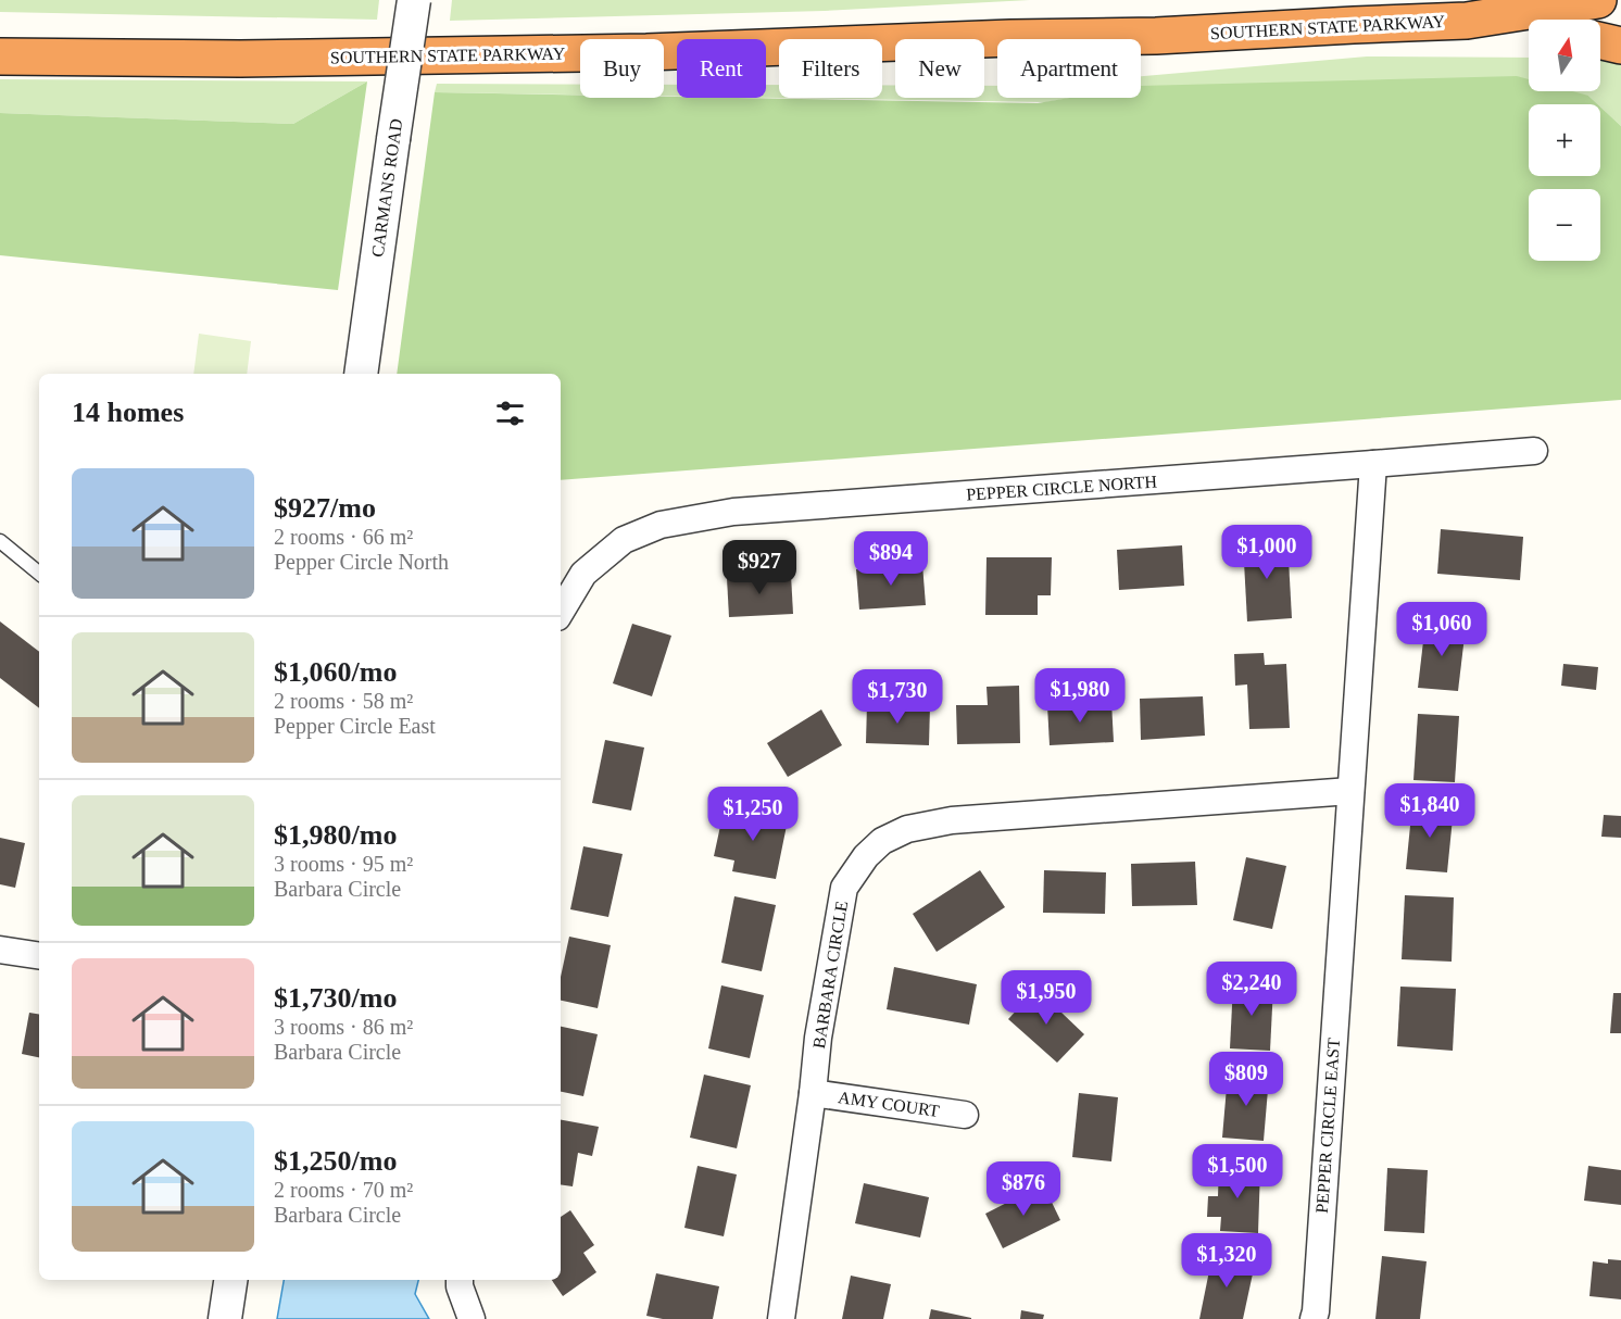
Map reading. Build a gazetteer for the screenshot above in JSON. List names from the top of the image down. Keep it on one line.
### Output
{"streets":{"highway":["SOUTHERN STATE PARKWAY"],"street":["CARMANS ROAD","PEPPER CIRCLE NORTH","BARBARA CIRCLE","AMY COURT","PEPPER CIRCLE EAST"]},"crossings":[["PEPPER CIRCLE NORTH","PEPPER CIRCLE EAST"],["BARBARA CIRCLE","AMY COURT"],["BARBARA CIRCLE","PEPPER CIRCLE EAST"]],"north":"top","page":{"map_buttons":["+","−"],"chip":["Buy","Rent","Filters","New","Apartment"],"heading":"14 homes","list":[{"name":"$927/mo","note":"2 rooms · 66 m² · Pepper Circle North"},{"name":"$1,060/mo","note":"2 rooms · 58 m² · Pepper Circle East"},{"name":"$1,980/mo","note":"3 rooms · 95 m² · Barbara Circle"},{"name":"$1,730/mo","note":"3 rooms · 86 m² · Barbara Circle"},{"name":"$1,250/mo","note":"2 rooms · 70 m² · Barbara Circle"}],"price":["$1,000","$894","$927","$1,060","$1,980","$1,730","$1,840","$1,250","$2,240","$1,950","$809","$1,500","$876","$1,320"]}}
